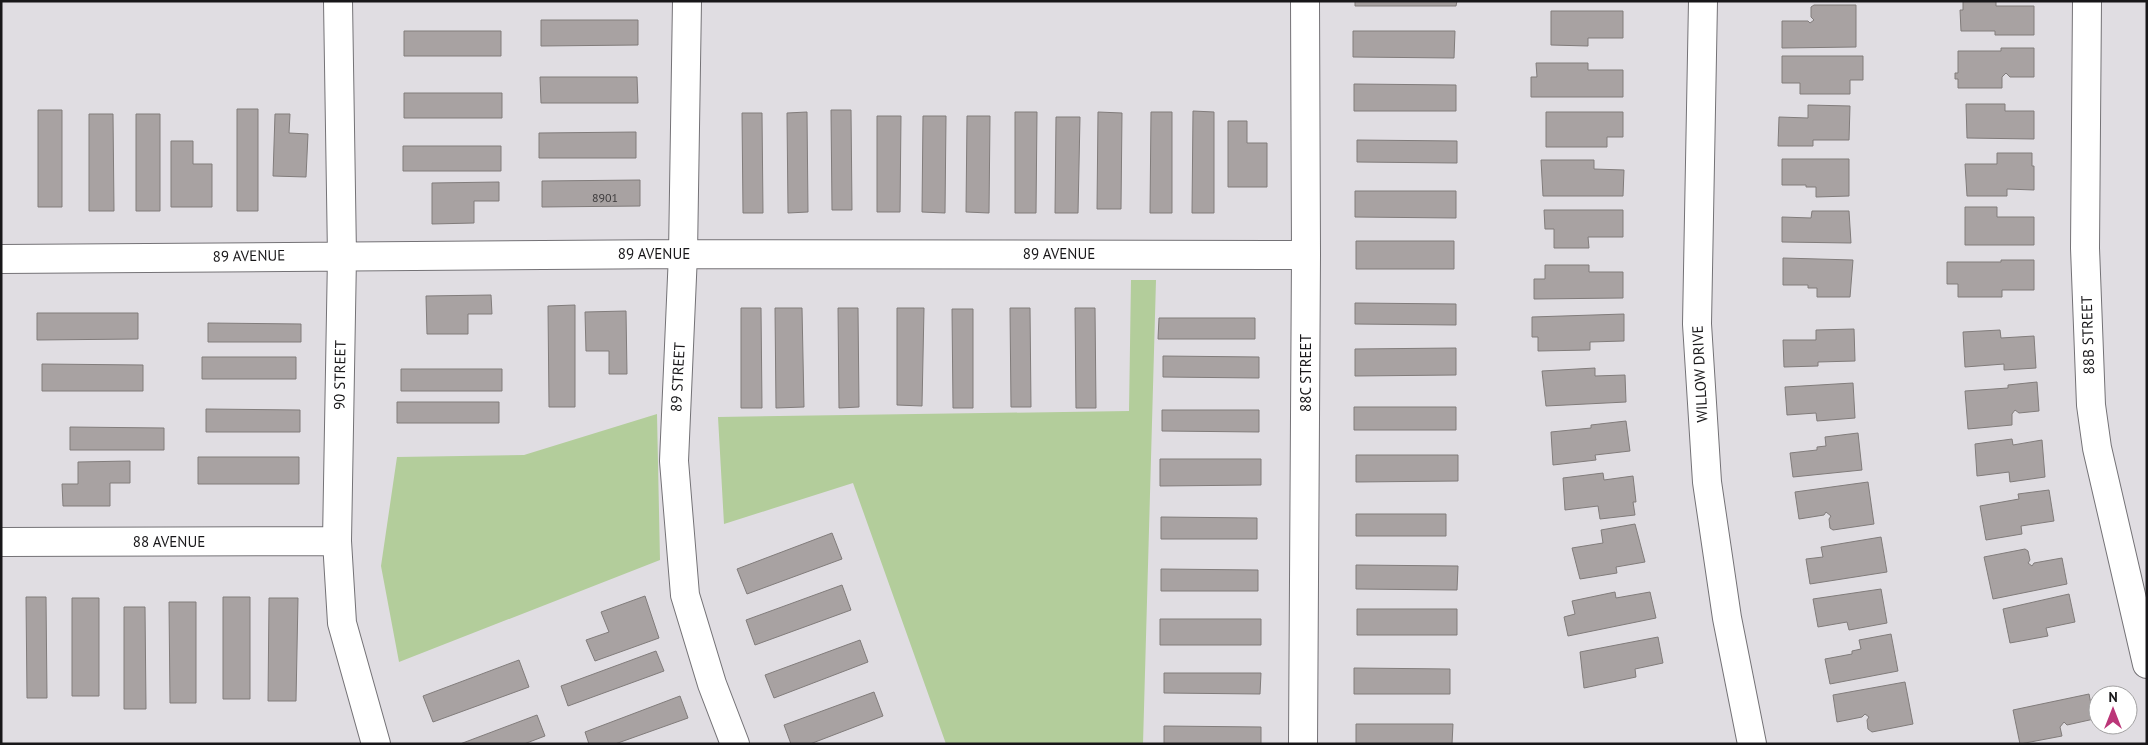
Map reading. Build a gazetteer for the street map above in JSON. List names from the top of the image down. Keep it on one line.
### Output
{"streets":{"street":["89 AVENUE","88B STREET","88C STREET","WILLOW DRIVE","90 STREET","89 STREET","88 AVENUE"]},"crossings":[["89 AVENUE","88C STREET"],["89 AVENUE","90 STREET"],["89 AVENUE","89 STREET"],["90 STREET","88 AVENUE"]],"house_numbers":["8901"],"north":"top"}
